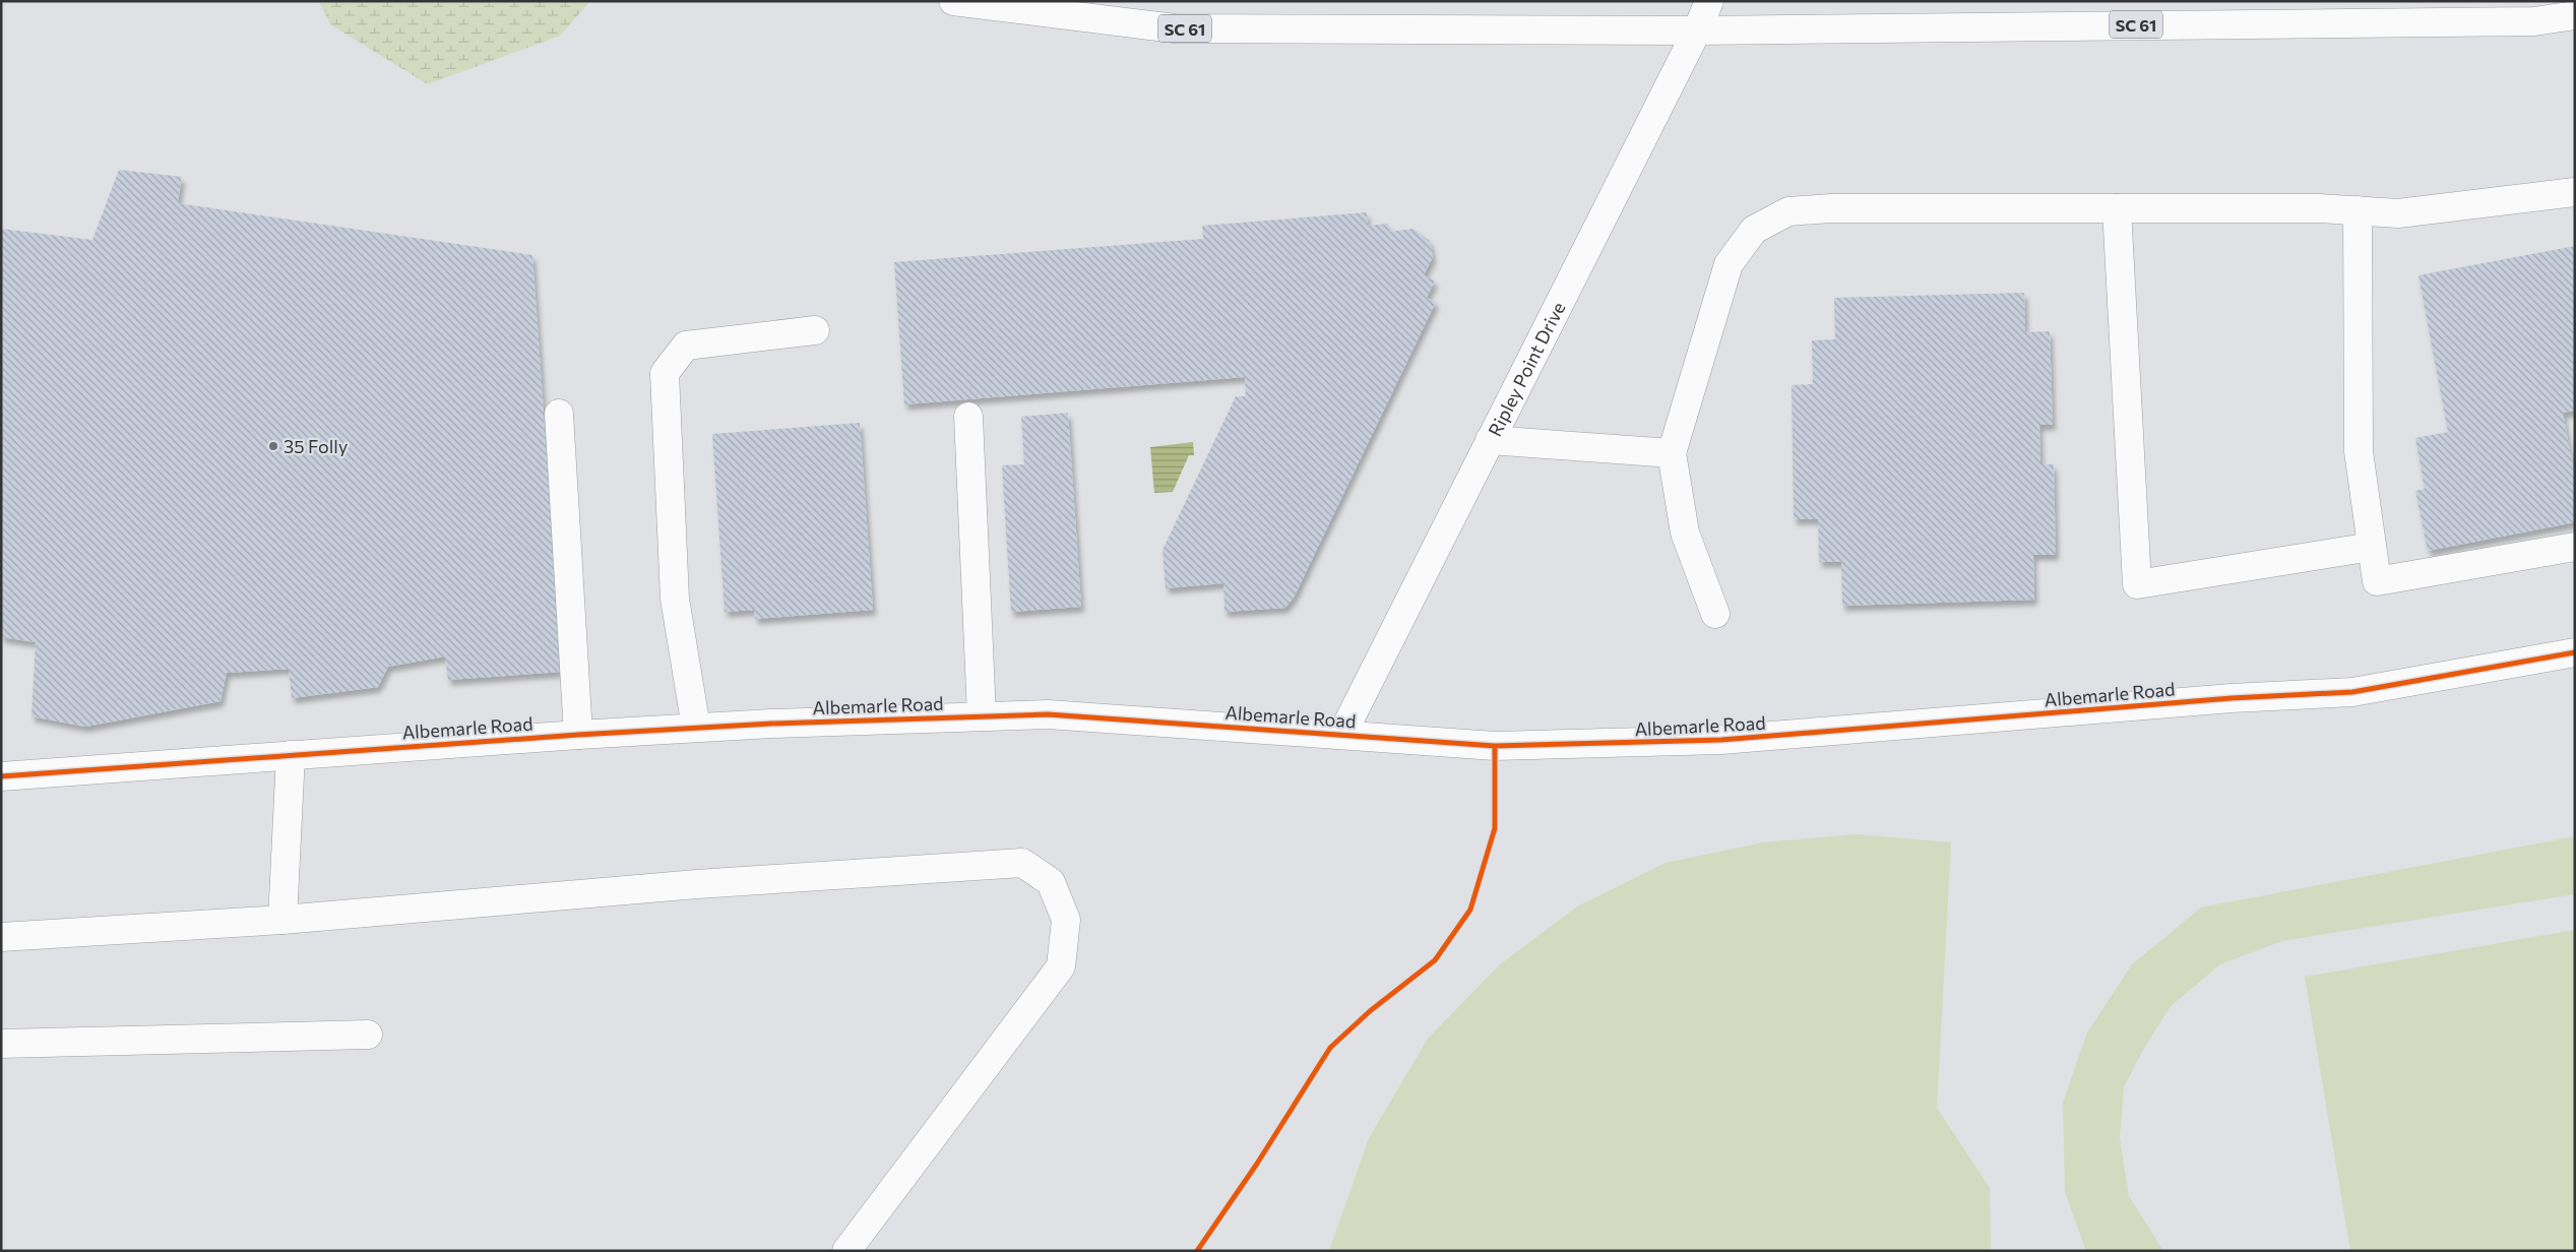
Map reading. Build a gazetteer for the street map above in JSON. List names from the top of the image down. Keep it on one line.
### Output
{"streets":{"street":["SC 61","Ripley Point Drive","Albemarle Road"]},"crossings":[["SC 61","Ripley Point Drive"],["Ripley Point Drive","Albemarle Road"]],"places":["35 Folly"]}
